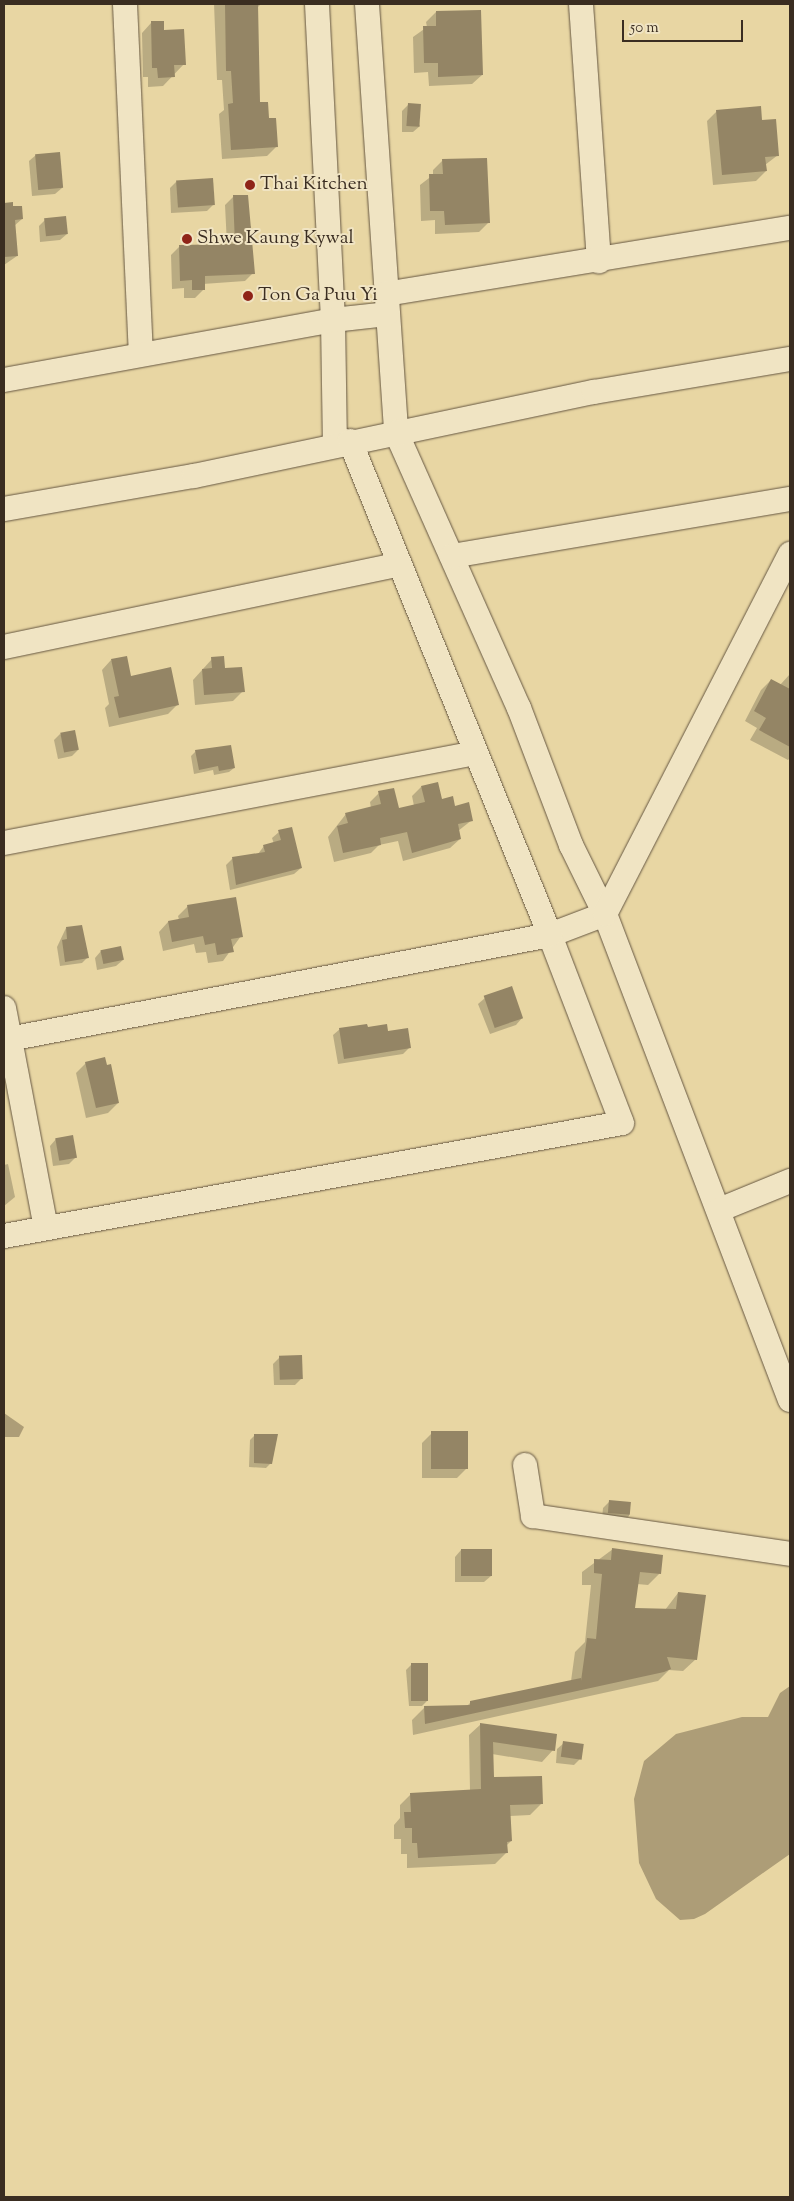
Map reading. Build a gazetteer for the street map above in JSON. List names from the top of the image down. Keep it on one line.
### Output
{"places":["Thai Kitchen","Shwe Kaung Kywal","Ton Ga Puu Yi"],"scale_bar":"50 m"}
